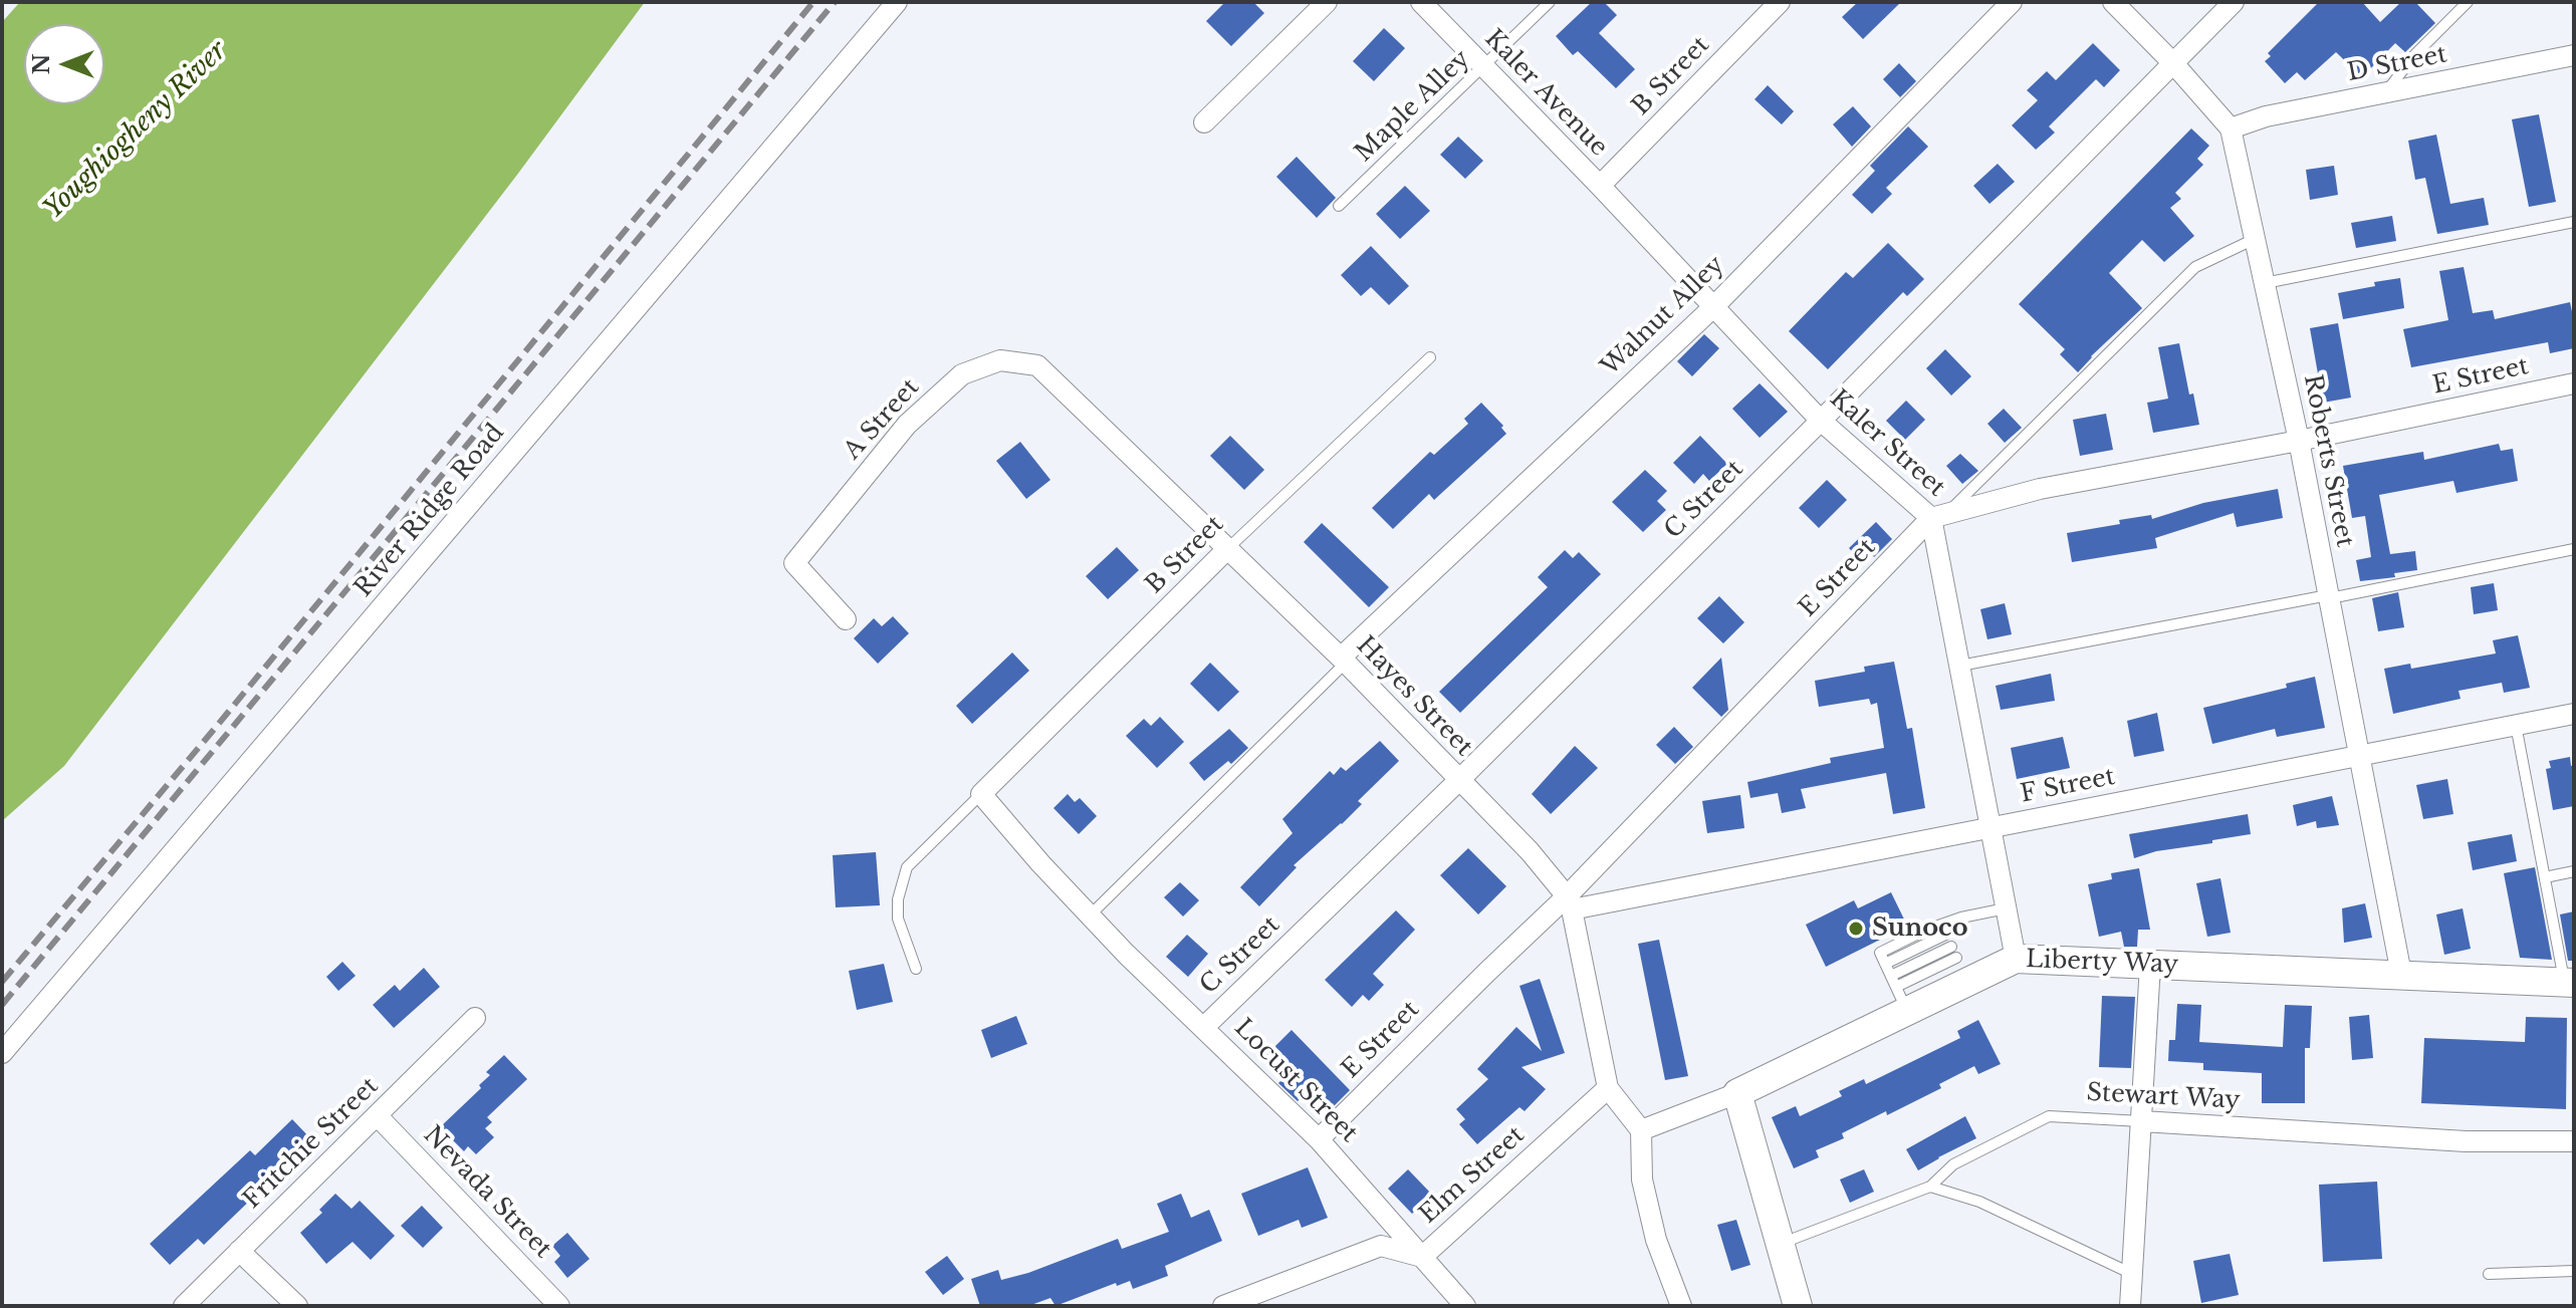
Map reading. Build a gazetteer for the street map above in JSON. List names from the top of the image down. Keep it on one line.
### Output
{"streets":{"street":["D Street","B Street","Kaler Avenue","Walnut Alley","E Street","A Street","Kaler Street","Roberts Street","C Street","River Ridge Road","Hayes Street","F Street","Liberty Way","Locust Street","Stewart Way","Fritchie Street","Elm Street","Nevada Street"],"lane":["Maple Alley"]},"crossings":[["D Street","Roberts Street"],["B Street","Kaler Avenue"],["B Street","Kaler Street"],["B Street","Hayes Street"],["B Street","Locust Street"],["Kaler Avenue","Maple Alley"],["Kaler Avenue","Kaler Street"],["Walnut Alley","Kaler Street"],["Walnut Alley","Hayes Street"],["E Street","Kaler Street"],["E Street","Roberts Street"],["E Street","Hayes Street"],["E Street","F Street"],["E Street","Locust Street"],["A Street","Hayes Street"],["Kaler Street","C Street"],["Kaler Street","F Street"],["Kaler Street","Liberty Way"],["Roberts Street","C Street"],["Roberts Street","F Street"],["Roberts Street","Liberty Way"],["C Street","Hayes Street"],["C Street","Locust Street"],["Hayes Street","F Street"],["Hayes Street","Elm Street"],["Locust Street","Elm Street"],["Fritchie Street","Nevada Street"]],"water":["Youghiogheny River"],"places":["Sunoco"],"north":"left"}
